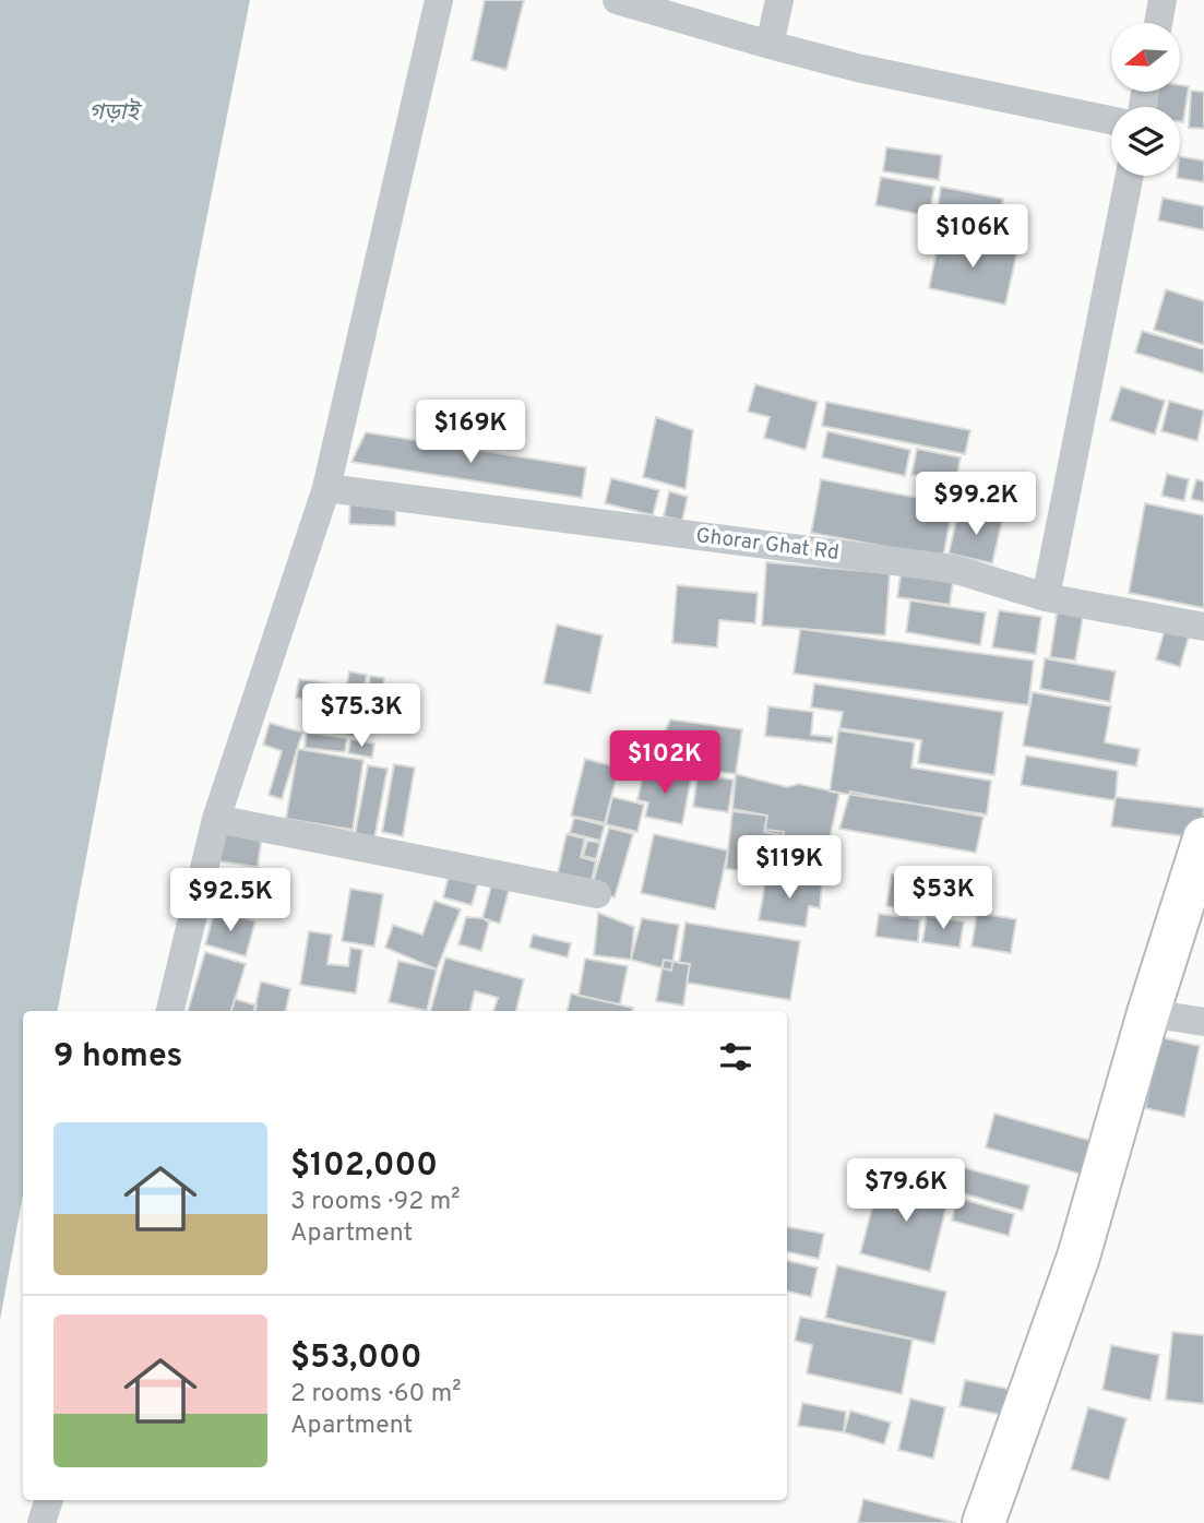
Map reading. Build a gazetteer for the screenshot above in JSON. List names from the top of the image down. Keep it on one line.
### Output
{"streets":{"street":["Ghorar Ghat Rd"]},"water":["গড়াই"],"north":"left","page":{"price":["$106K","$169K","$99.2K","$75.3K","$102K","$119K","$53K","$92.5K","$79.6K"],"heading":"9 homes","list":[{"name":"$102,000","note":"3 rooms · 92 m² · Apartment"},{"name":"$53,000","note":"2 rooms · 60 m² · Apartment"}]}}
